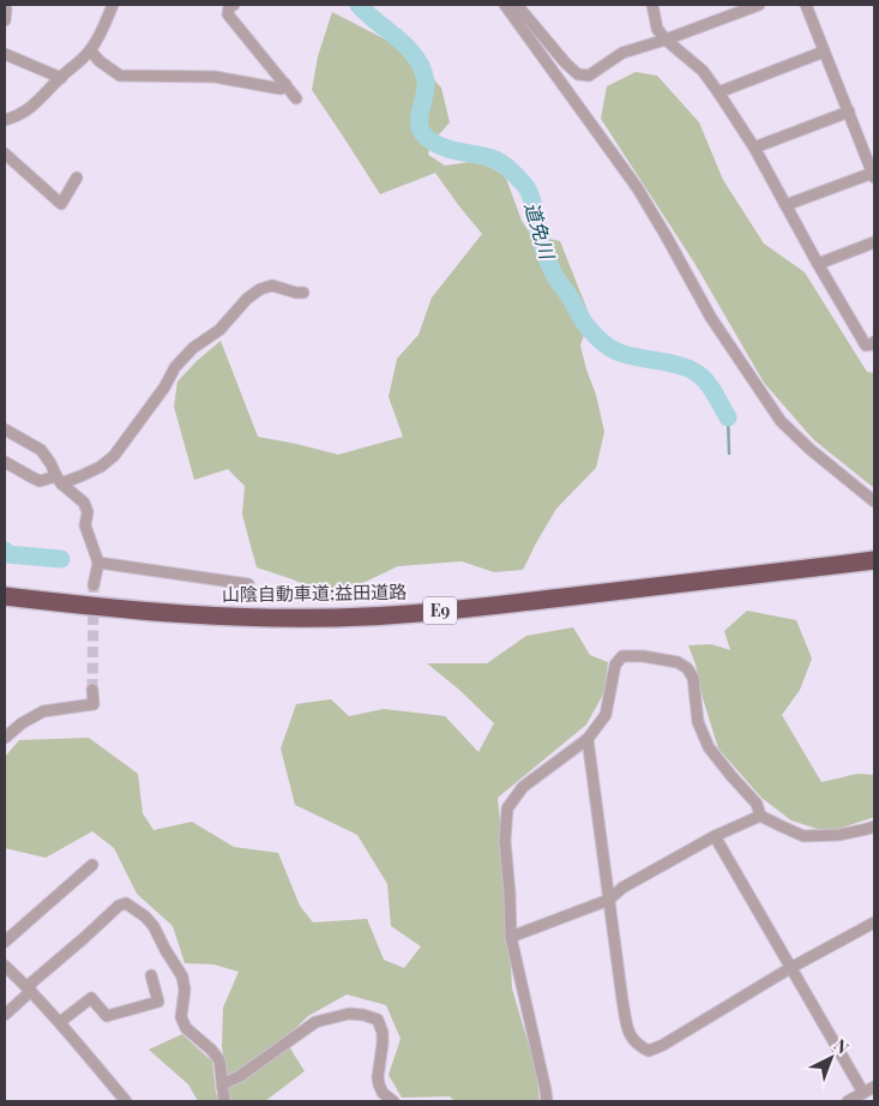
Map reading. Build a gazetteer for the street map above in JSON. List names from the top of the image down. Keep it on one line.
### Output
{"streets":{"highway":["山陰自動車道;益田道路","E9"]},"water":["道免川"],"north":"top right"}
